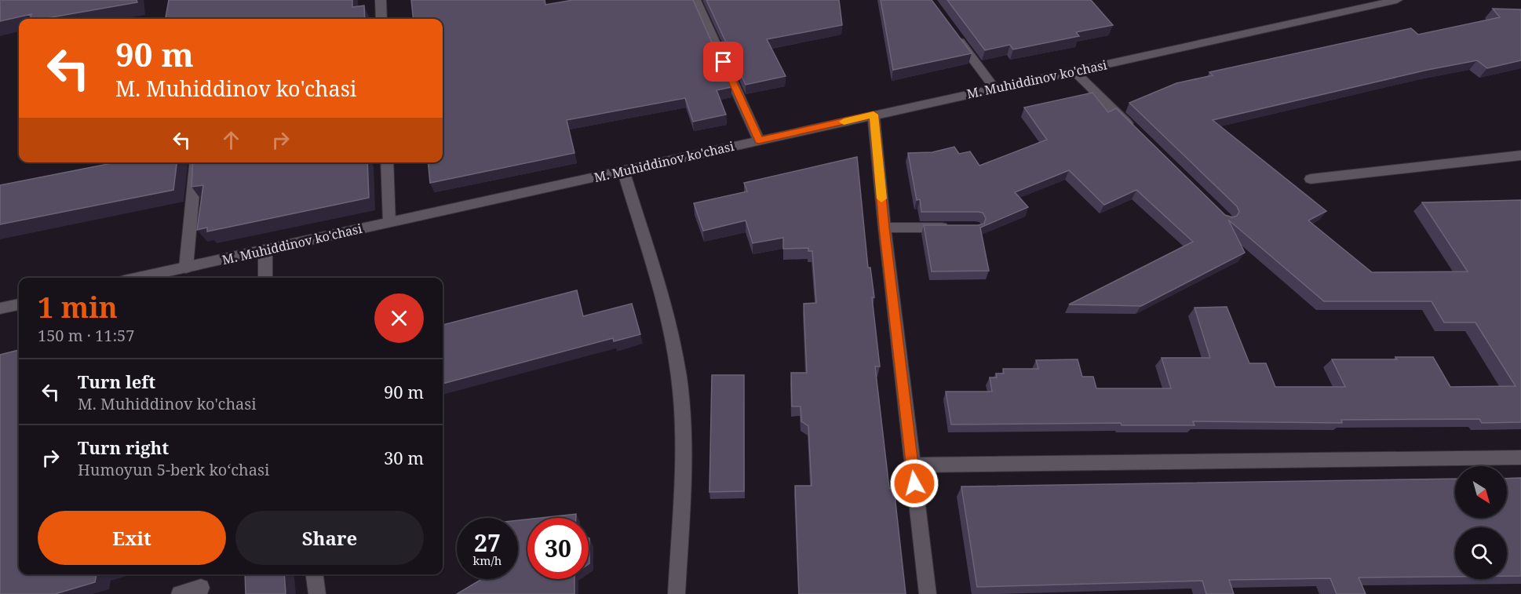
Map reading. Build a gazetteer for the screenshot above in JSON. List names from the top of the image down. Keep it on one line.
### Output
{"streets":{"street":["M. Muhiddinov ko'chasi"]},"north":"bottom right","page":{"turn":["90 m","M. Muhiddinov ko'chasi"],"heading":["1 min","150 m · 11:57"],"list":[{"name":"Turn left","note":"M. Muhiddinov ko'chasi","value":"90 m"},{"name":"Turn right","note":"Humoyun 5-berk koʻchasi","value":"30 m"}],"buttons":["Exit","Share"],"speed":"27 km/h","limit":"30"}}
